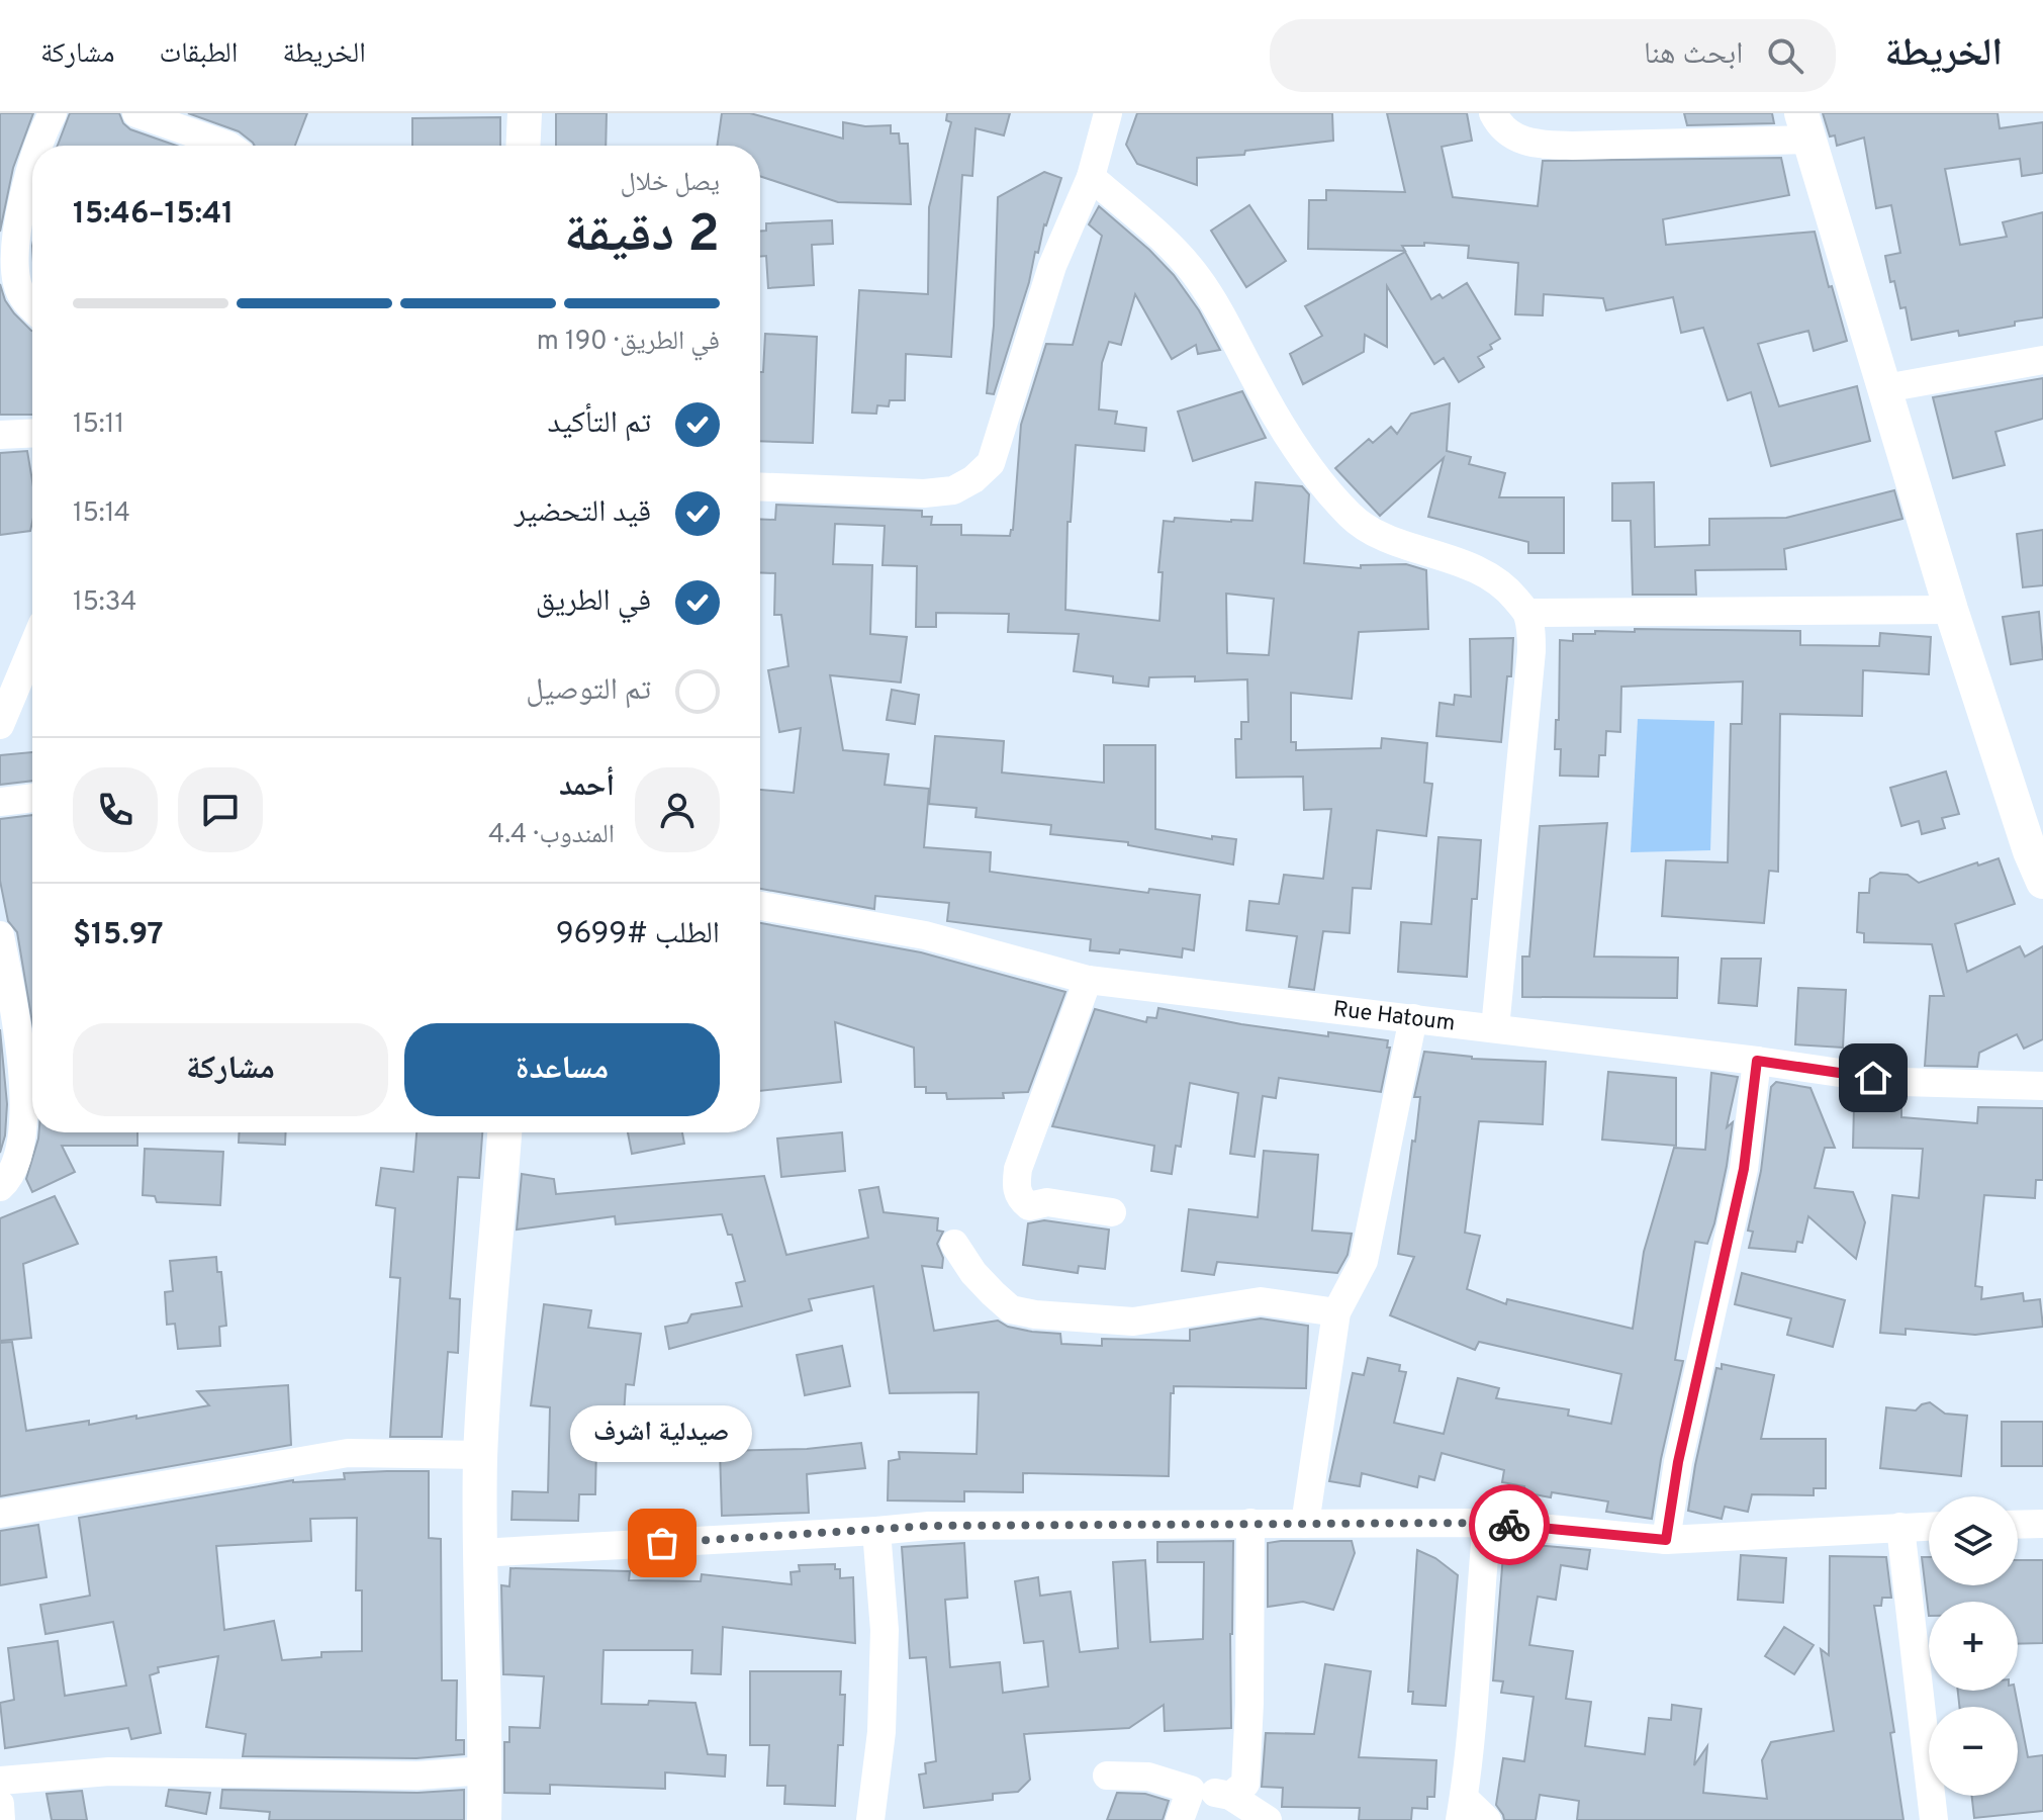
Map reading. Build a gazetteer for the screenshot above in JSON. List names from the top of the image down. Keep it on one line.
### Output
{"streets":{"street":["Rue Hatoum"]},"places":["صيدلية اشرف"],"page":{"header":"الخريطة","search":"ابحث هنا","nav":["الخريطة","الطبقات","مشاركة"],"heading":["2 دقيقة","يصل خلال","15:41–15:46"],"panel":["أحمد","المندوب · 4.4","الطلب #9699","$15.97"],"bar":"في الطريق · 190 m","list":[["تم التأكيد","15:11"],["قيد التحضير","15:14"],["في الطريق","15:34"],"تم التوصيل"],"buttons":["مساعدة","مشاركة"],"bubble":"صيدلية اشرف","map_buttons":["+","−"]}}
